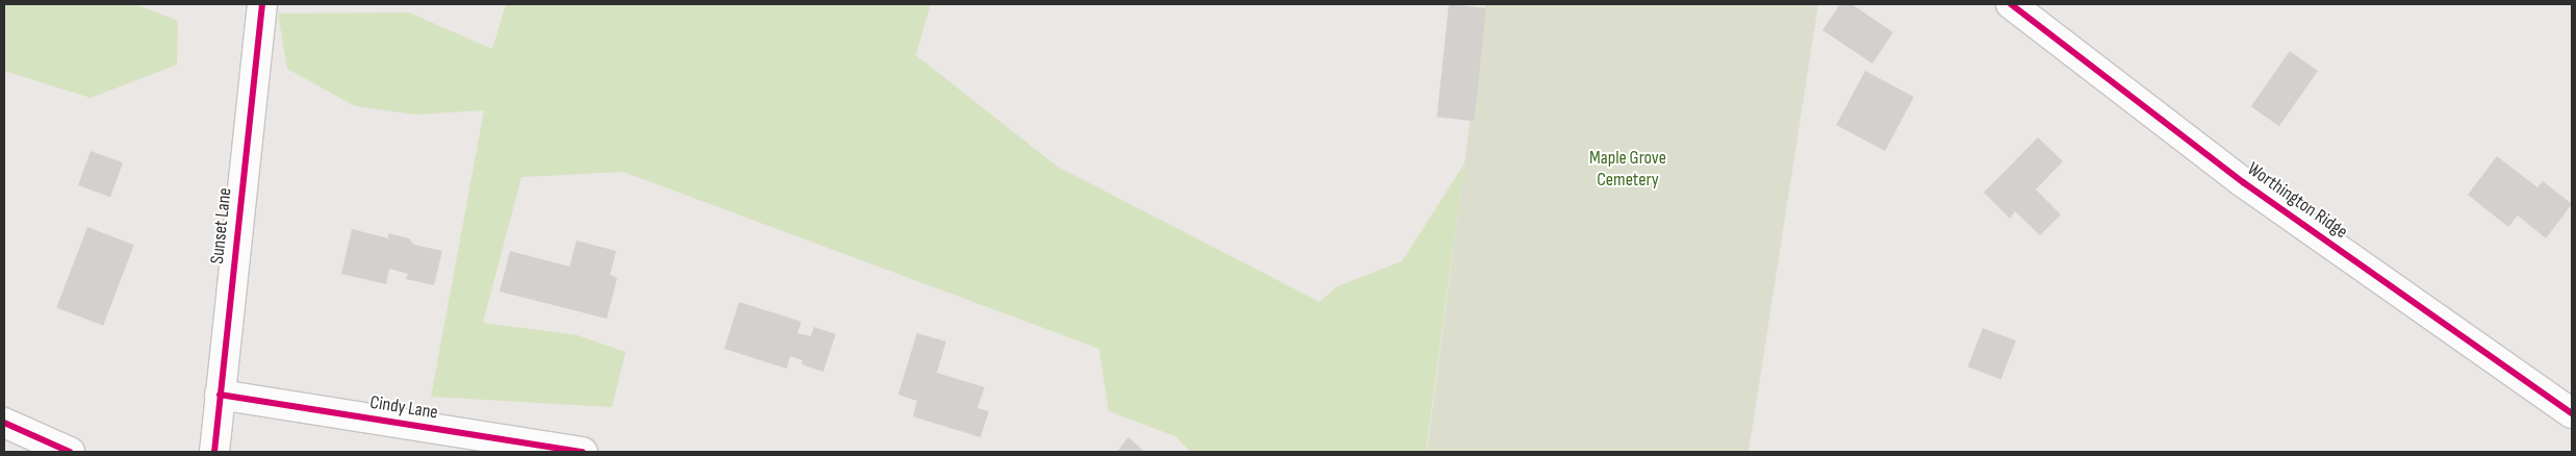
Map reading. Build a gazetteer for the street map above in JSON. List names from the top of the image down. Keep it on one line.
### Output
{"streets":{"street":["Worthington Ridge","Sunset Lane","Cindy Lane"]},"crossings":[["Sunset Lane","Cindy Lane"]],"parks":["Maple Grove Cemetery"]}
